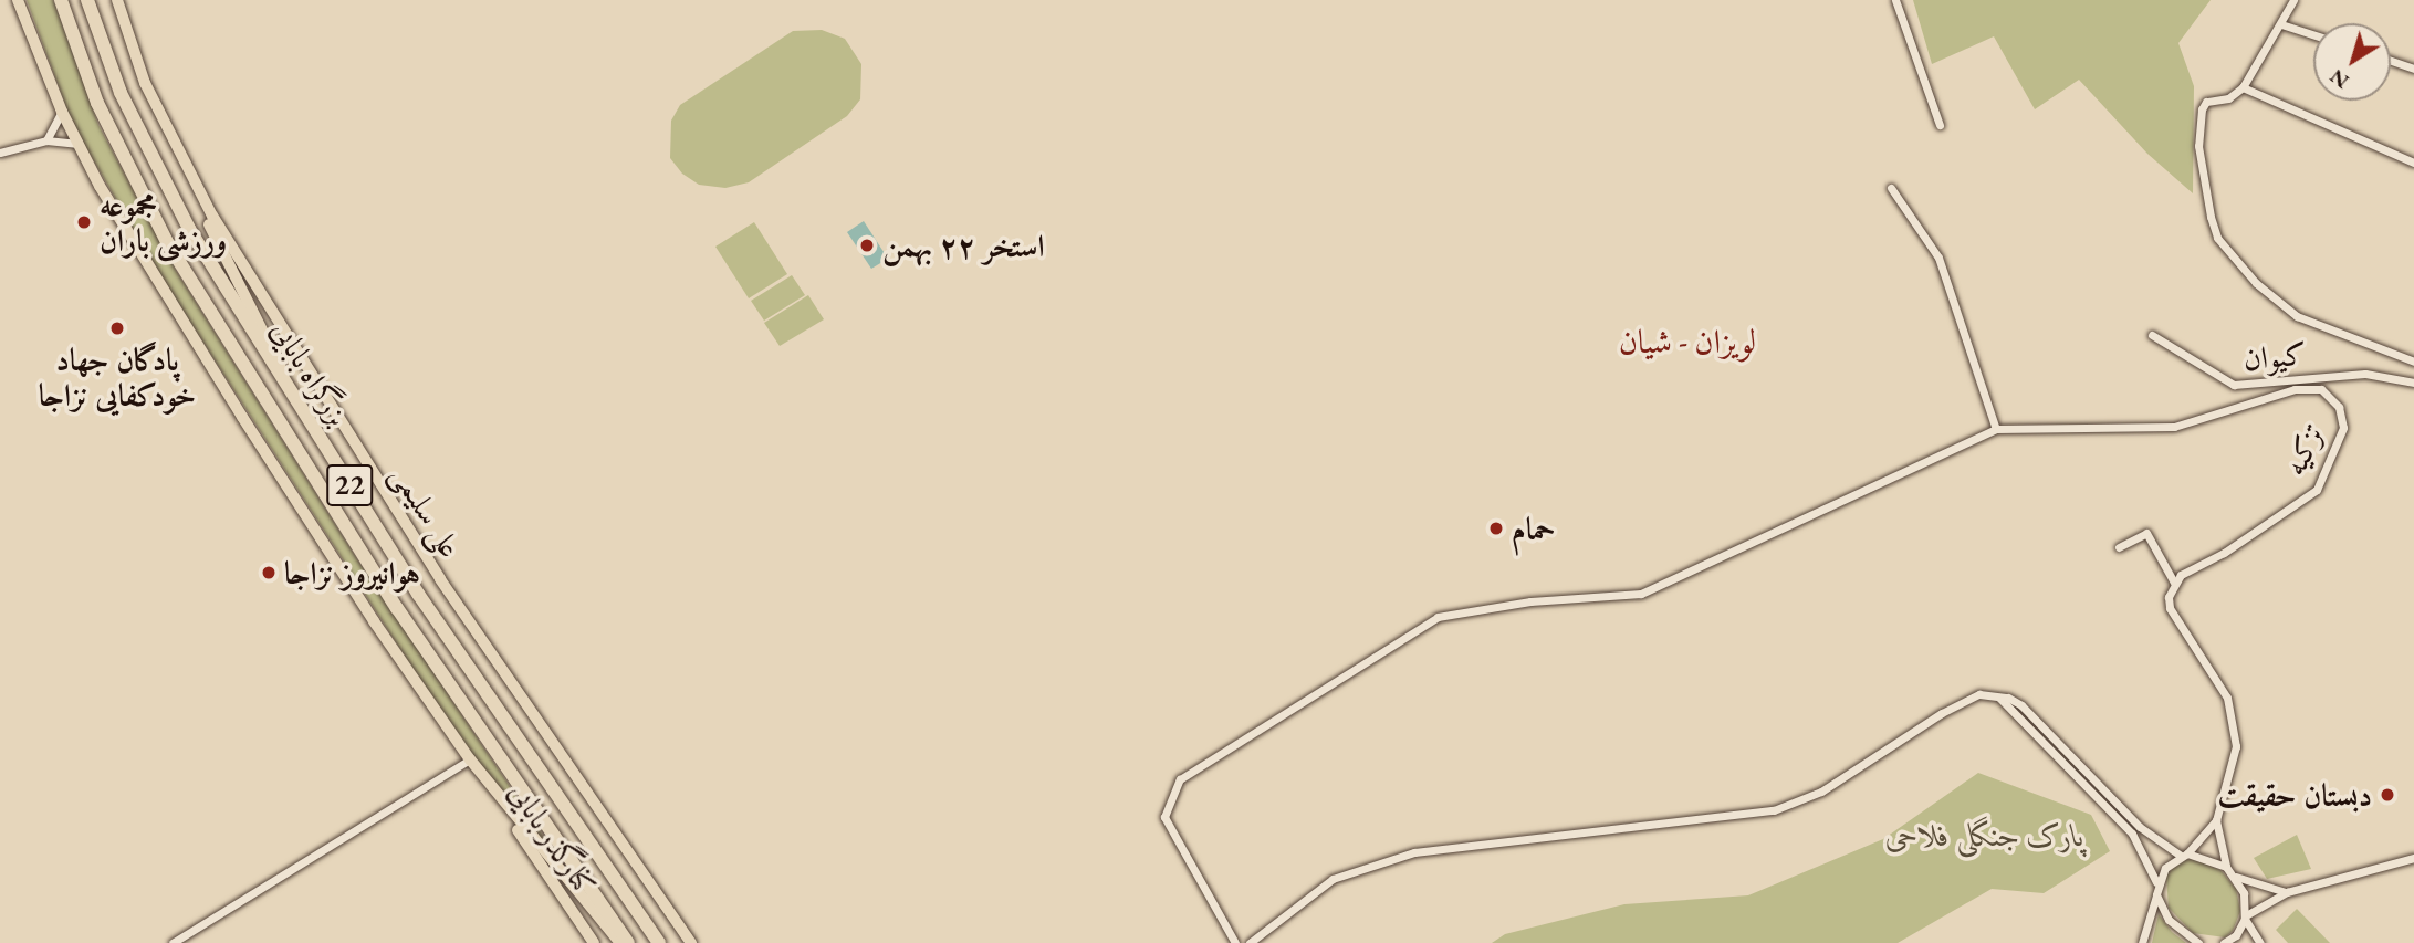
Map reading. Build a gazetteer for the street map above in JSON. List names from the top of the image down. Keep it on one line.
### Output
{"streets":{"highway":["بزرگراه بابایی","22"],"main road":["علی سلیمی","کنارگذر بابایی"],"street":["کیوان","تزکیه"]},"districts":["لویزان - شیان"],"parks":["پارک جنگلی فلاحی"],"places":["مجموعه ورزشی باران","استخر ۲۲ بهمن","پادگان جهاد خودکفایی نزاجا","حمام","هوانیروز نزاجا","دبستان حقیقت"],"north":"bottom left"}
